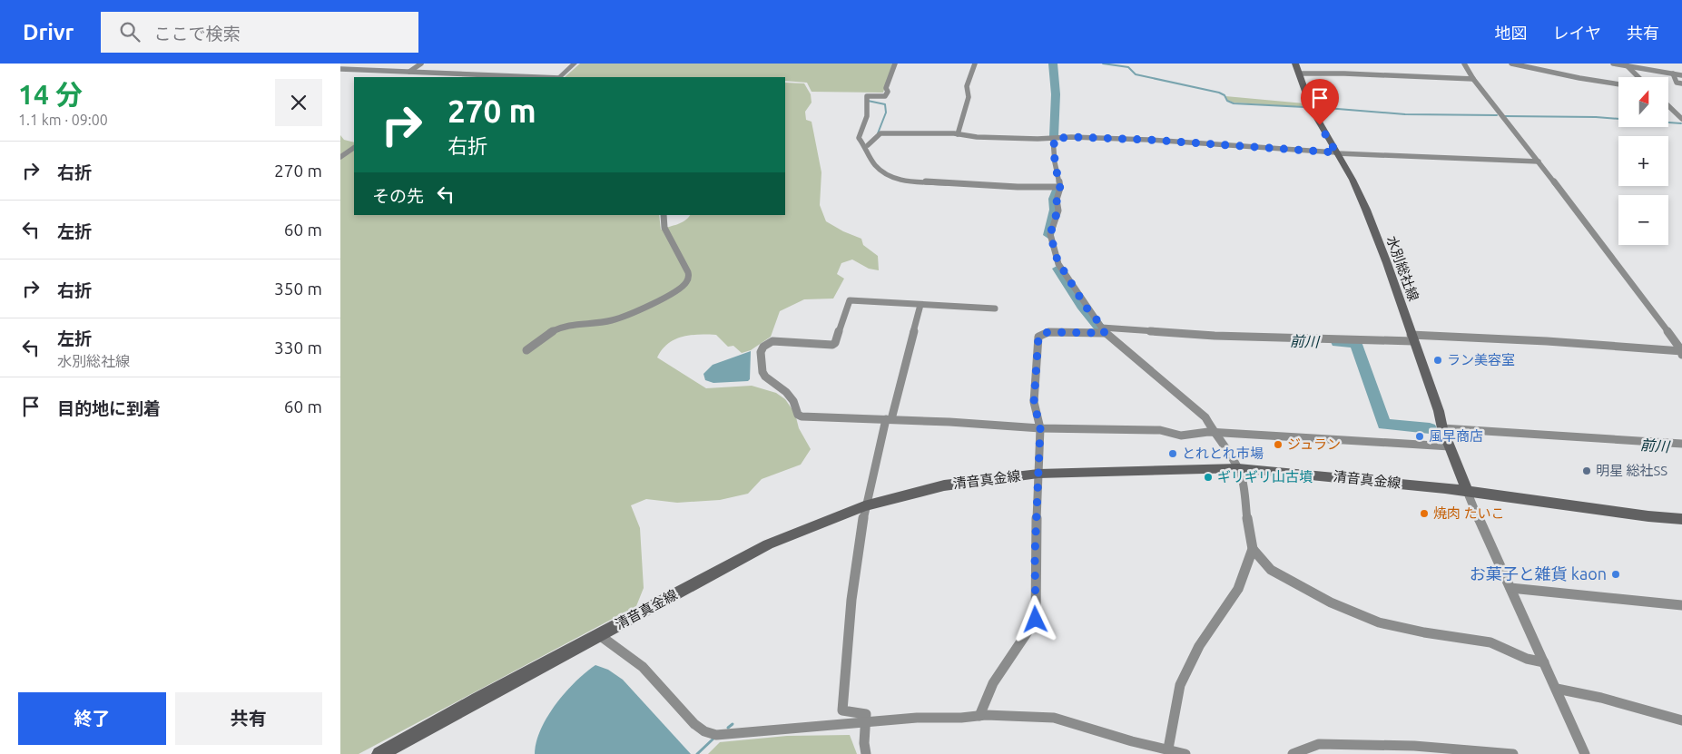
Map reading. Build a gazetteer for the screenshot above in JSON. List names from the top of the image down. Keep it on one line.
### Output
{"streets":{"main road":["水別総社線","清音真金線"]},"crossings":[["水別総社線","清音真金線"]],"water":["前川"],"places":["ラン美容室","風早商店","ジュラン","とれとれ市場","明星 総社SS","ギリギリ山古墳","焼肉 たいこ","お菓子と雑貨 kaon"],"north":"top","page":{"header":"Drivr","search":"ここで検索","nav":["地図","レイヤ","共有"],"heading":["14 分","1.1 km · 09:00"],"map_buttons":["+","−"],"turn":["270 m","右折"],"list":[{"name":"右折","value":"270 m"},{"name":"左折","value":"60 m"},{"name":"右折","value":"350 m"},{"name":"左折","note":"水別総社線","value":"330 m"},{"name":"目的地に到着","value":"60 m"}],"then":"その先","buttons":["終了","共有"]}}
